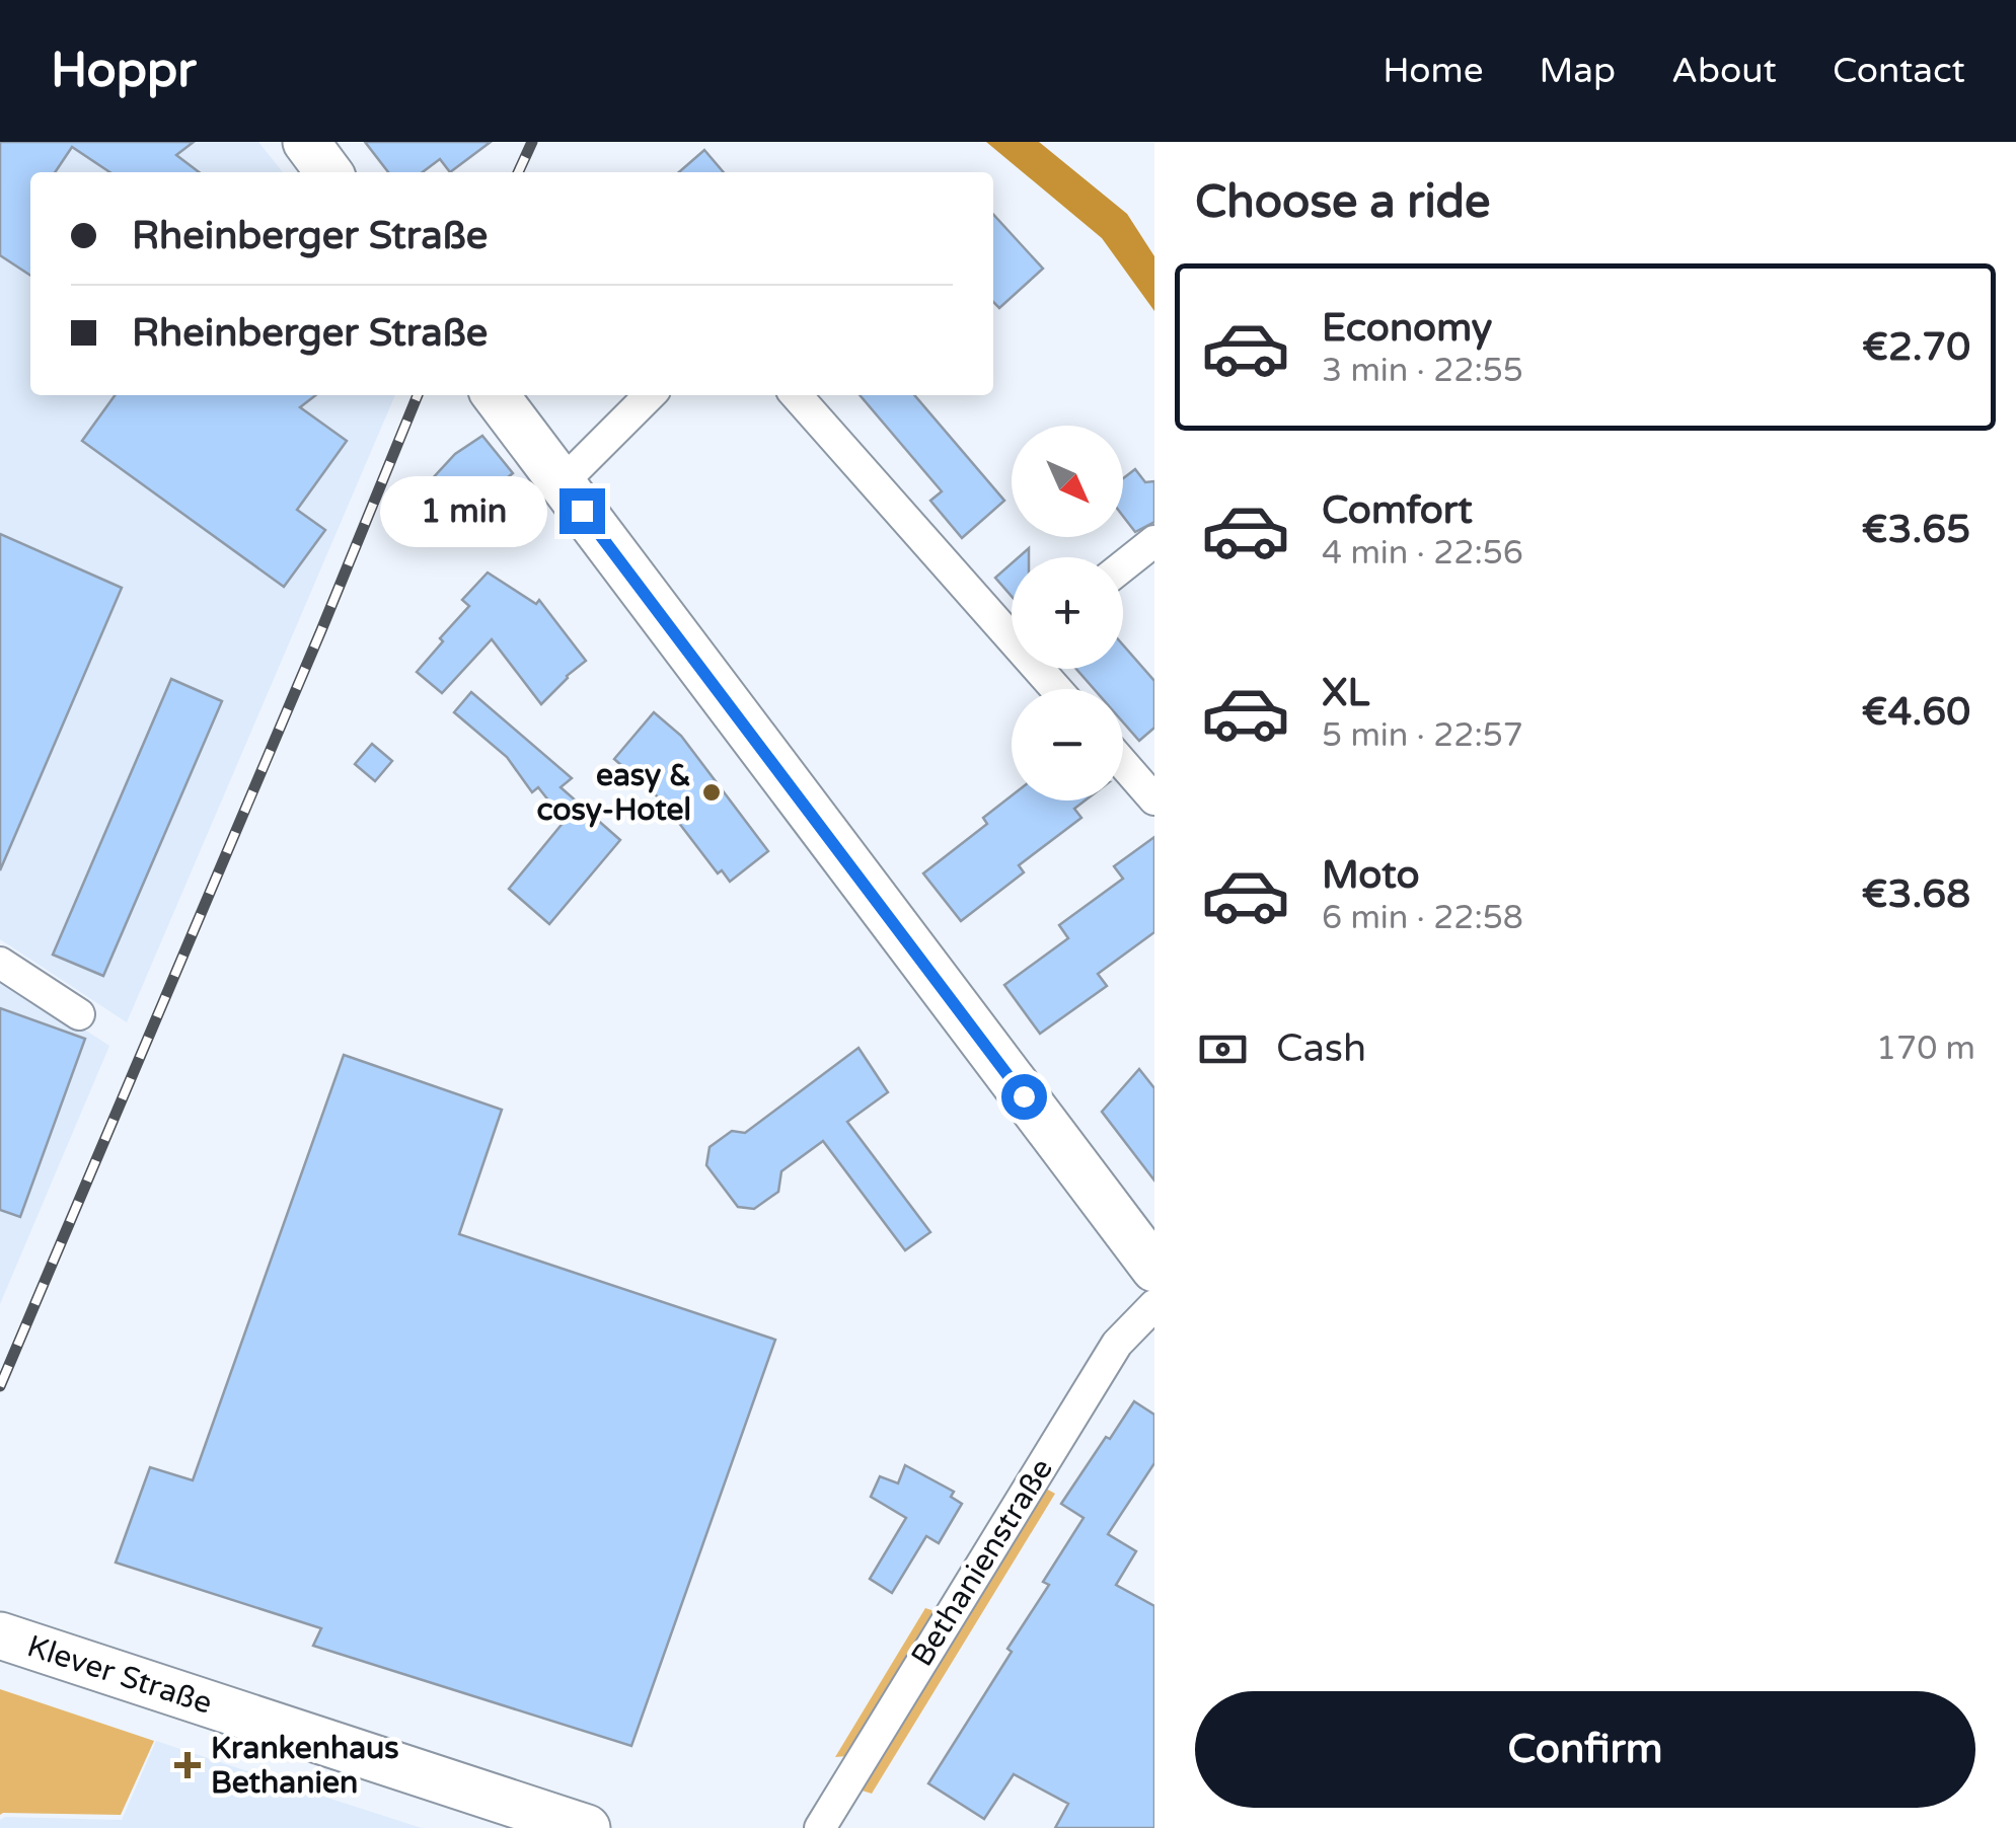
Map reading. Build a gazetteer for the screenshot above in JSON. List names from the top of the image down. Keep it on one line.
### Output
{"streets":{"main road":["Klever Straße"],"street":["Bethanienstraße"]},"places":{"other":["easy & cosy-Hotel"],"health":["Krankenhaus Bethanien"]},"north":"bottom right","page":{"header":"Hoppr","nav":["Home","Map","About","Contact"],"heading":"Choose a ride","banner":["Rheinberger Straße","Rheinberger Straße"],"list":[{"name":"Economy","note":"3 min · 22:55","value":"€2.70"},{"name":"Comfort","note":"4 min · 22:56","value":"€3.65"},{"name":"XL","note":"5 min · 22:57","value":"€4.60"},{"name":"Moto","note":"6 min · 22:58","value":"€3.68"}],"map_buttons":["+","−"],"bubble":"1 min","pay":["Cash","170 m"],"buttons":"Confirm"}}
